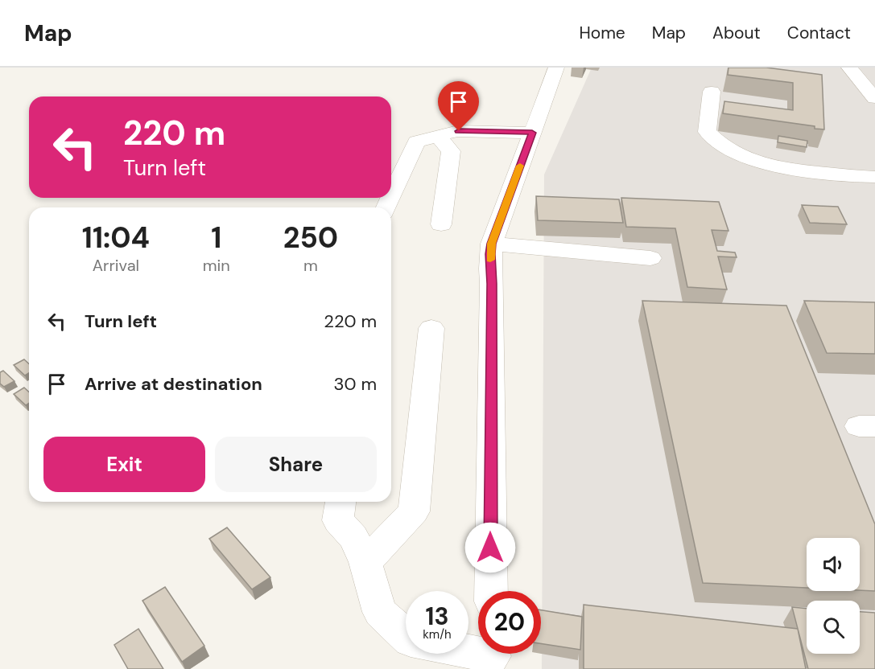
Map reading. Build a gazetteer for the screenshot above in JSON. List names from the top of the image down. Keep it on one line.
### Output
{"page":{"header":"Map","nav":["Home","Map","About","Contact"],"turn":["220 m","Turn left"],"eta":["11:04","Arrival","1","min","250","m"],"list":[{"name":"Turn left","value":"220 m"},{"name":"Arrive at destination","value":"30 m"}],"buttons":["Exit","Share"],"speed":"13 km/h","limit":"20"}}
